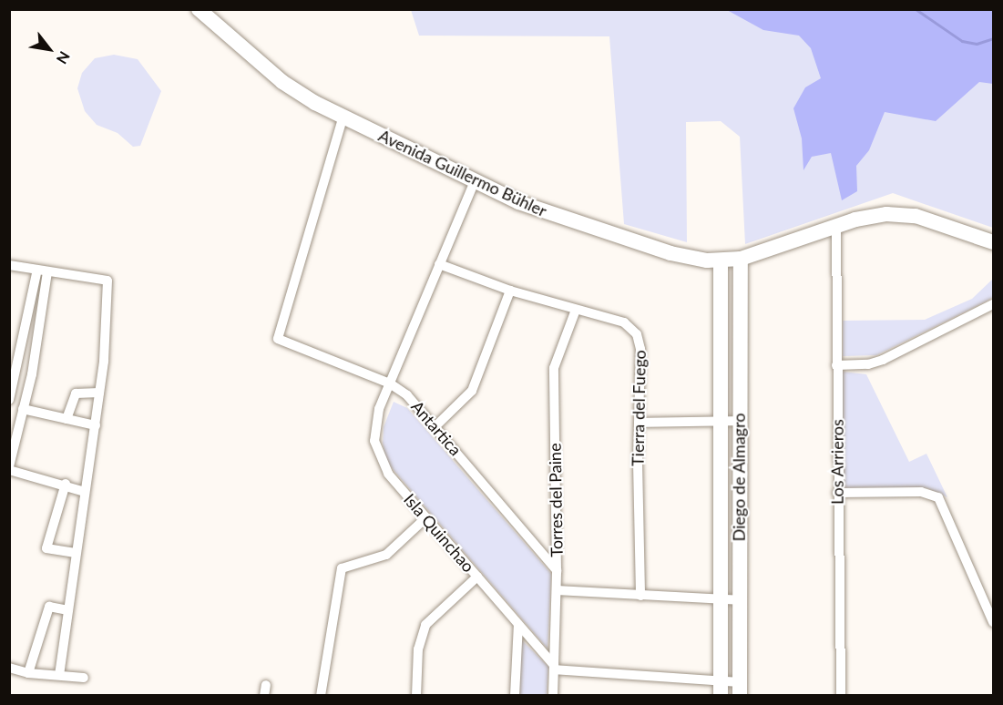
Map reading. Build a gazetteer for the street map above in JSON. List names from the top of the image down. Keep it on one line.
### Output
{"streets":{"main road":["Avenida Guillermo Bühler","Diego de Almagro"],"street":["Tierra del Fuego","Antartica","Los Arrieros","Torres del Paine","Isla Quinchao"]},"crossings":[["Avenida Guillermo Bühler","Antartica"],["Avenida Guillermo Bühler","Los Arrieros"],["Avenida Guillermo Bühler","Diego de Almagro"],["Avenida Guillermo Bühler","Isla Quinchao"],["Tierra del Fuego","Torres del Paine"],["Tierra del Fuego","Isla Quinchao"],["Antartica","Torres del Paine"],["Antartica","Isla Quinchao"],["Torres del Paine","Isla Quinchao"]],"north":"bottom right"}
